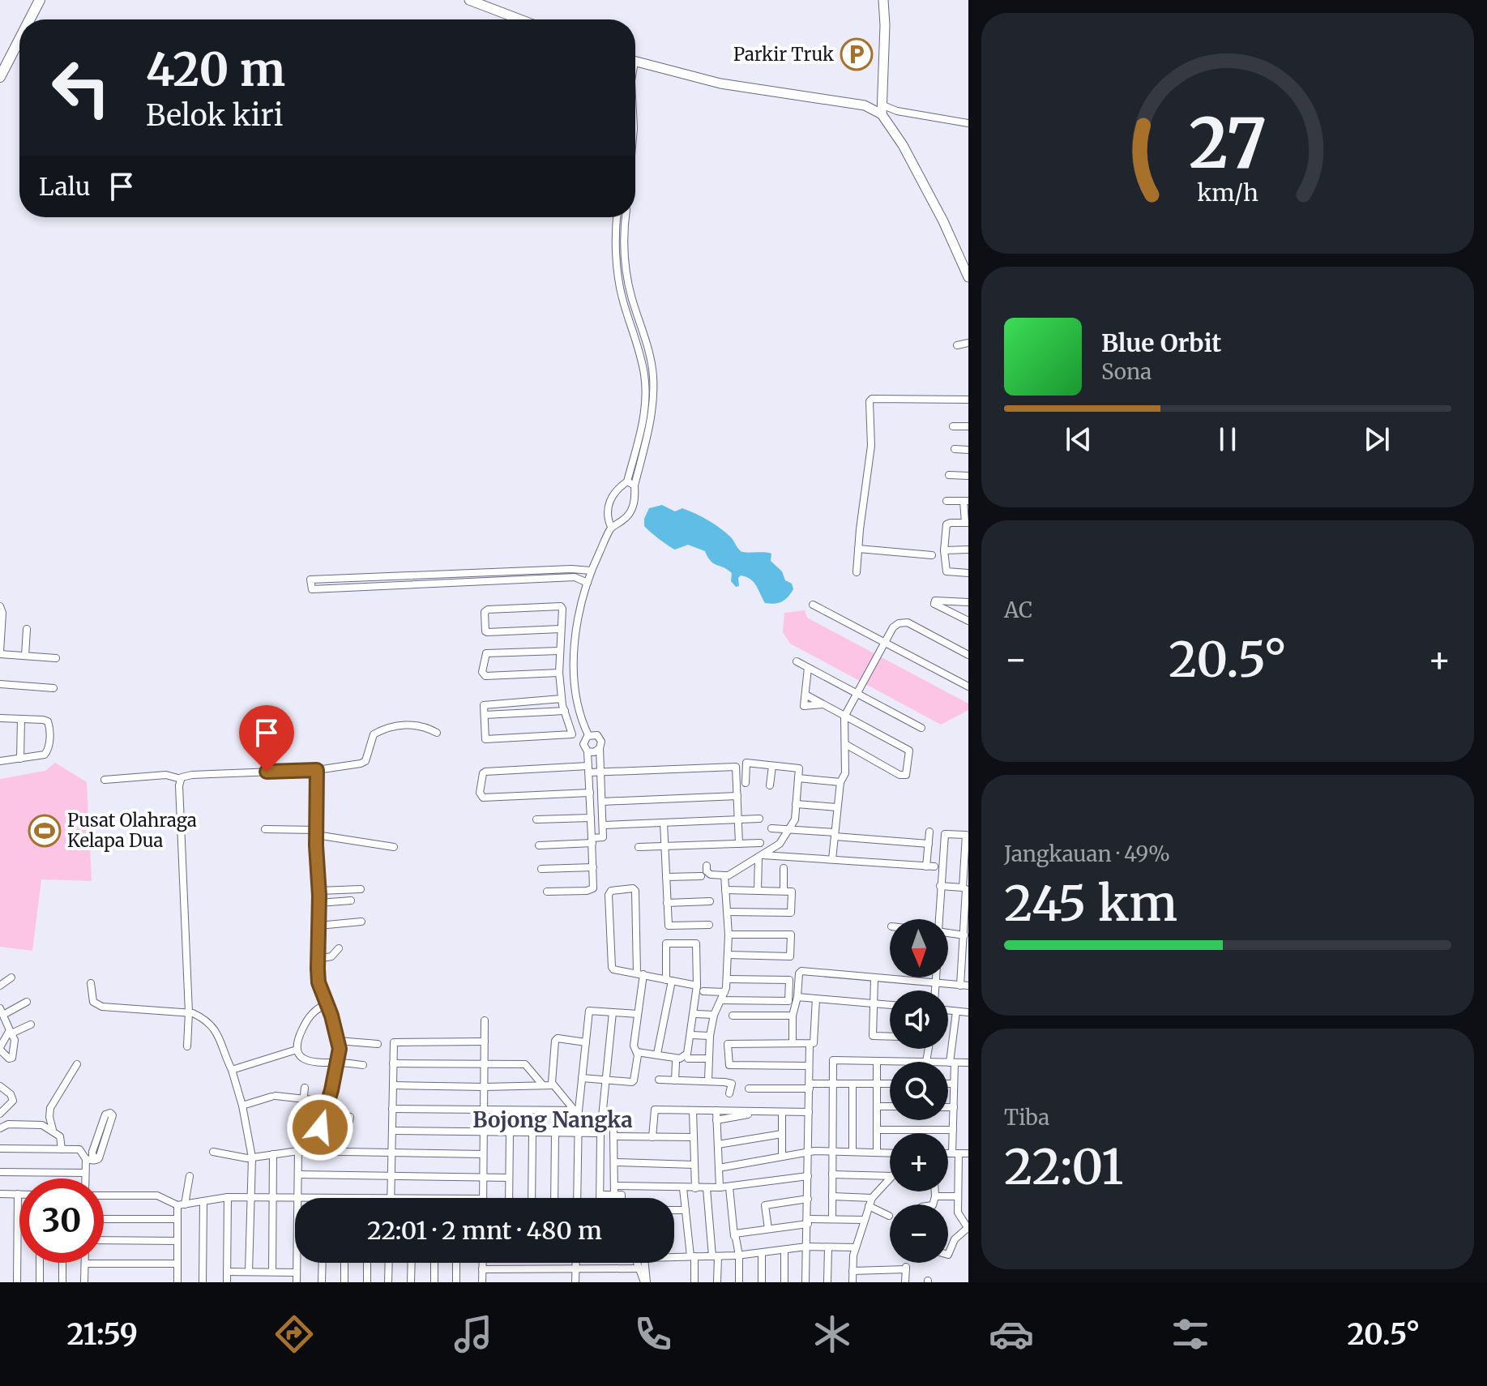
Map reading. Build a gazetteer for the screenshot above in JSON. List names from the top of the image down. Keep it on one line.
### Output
{"districts":["Bojong Nangka"],"places":{"parking":["Parkir Truk"],"sports":["Pusat Olahraga Kelapa Dua"]},"north":"bottom","page":{"turn":["420 m","Belok kiri"],"then":"Lalu","song":["Blue Orbit","Sona"],"tile":["AC",["Jangkauan · 49%","245 km"],["Tiba","22:01"]],"heat":["−","20.5°","+"],"map_buttons":["+","−"],"limit":"30","trip":"22:01 · 2 mnt · 480 m","tabs":["21:59","20.5°"],"gauge":["27","km/h"]}}
